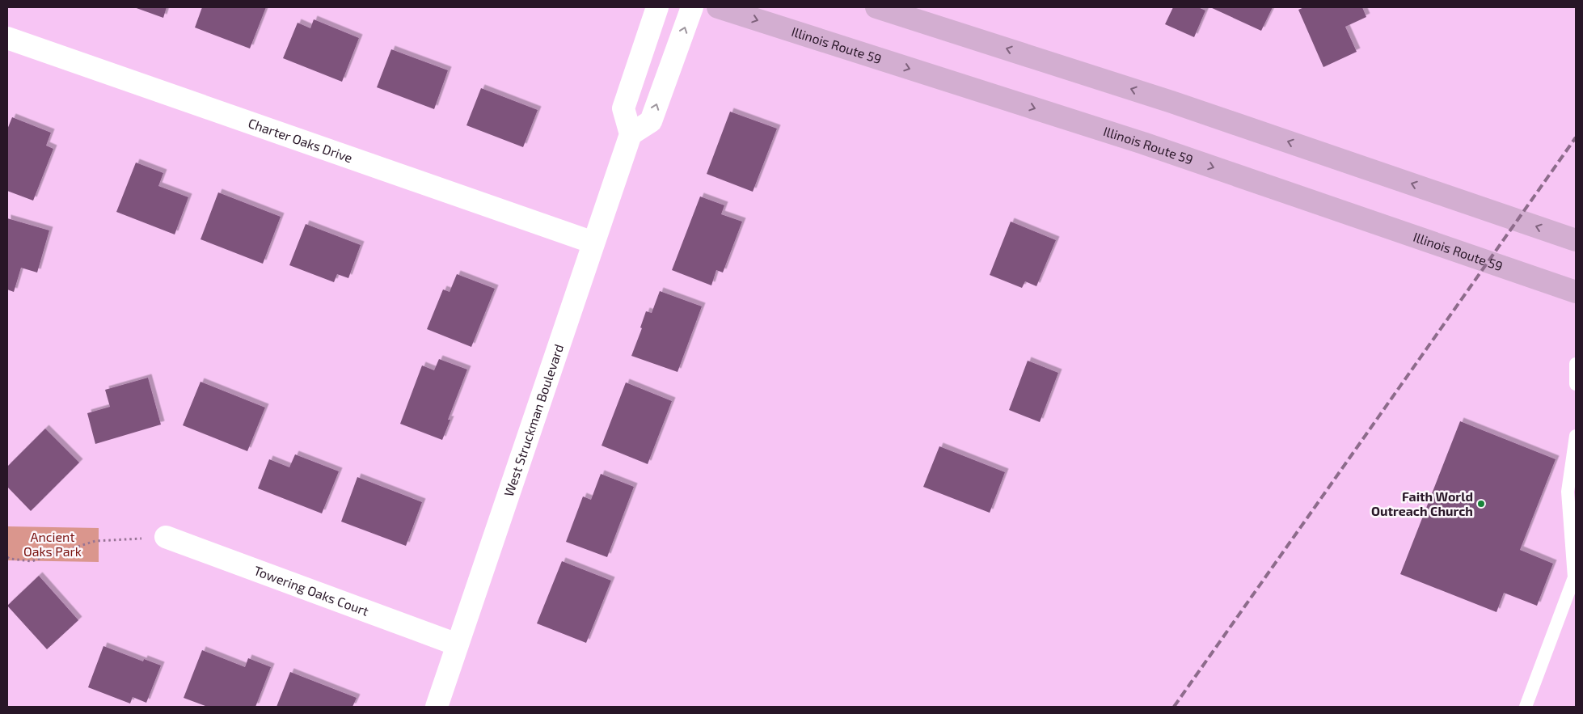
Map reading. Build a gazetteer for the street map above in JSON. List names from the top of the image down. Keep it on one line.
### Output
{"streets":{"main road":["Illinois Route 59"],"street":["Charter Oaks Drive","West Struckman Boulevard","Towering Oaks Court"]},"crossings":[["Charter Oaks Drive","West Struckman Boulevard"],["West Struckman Boulevard","Towering Oaks Court"]],"parks":["Ancient Oaks Park"],"places":["Faith World Outreach Church"]}
